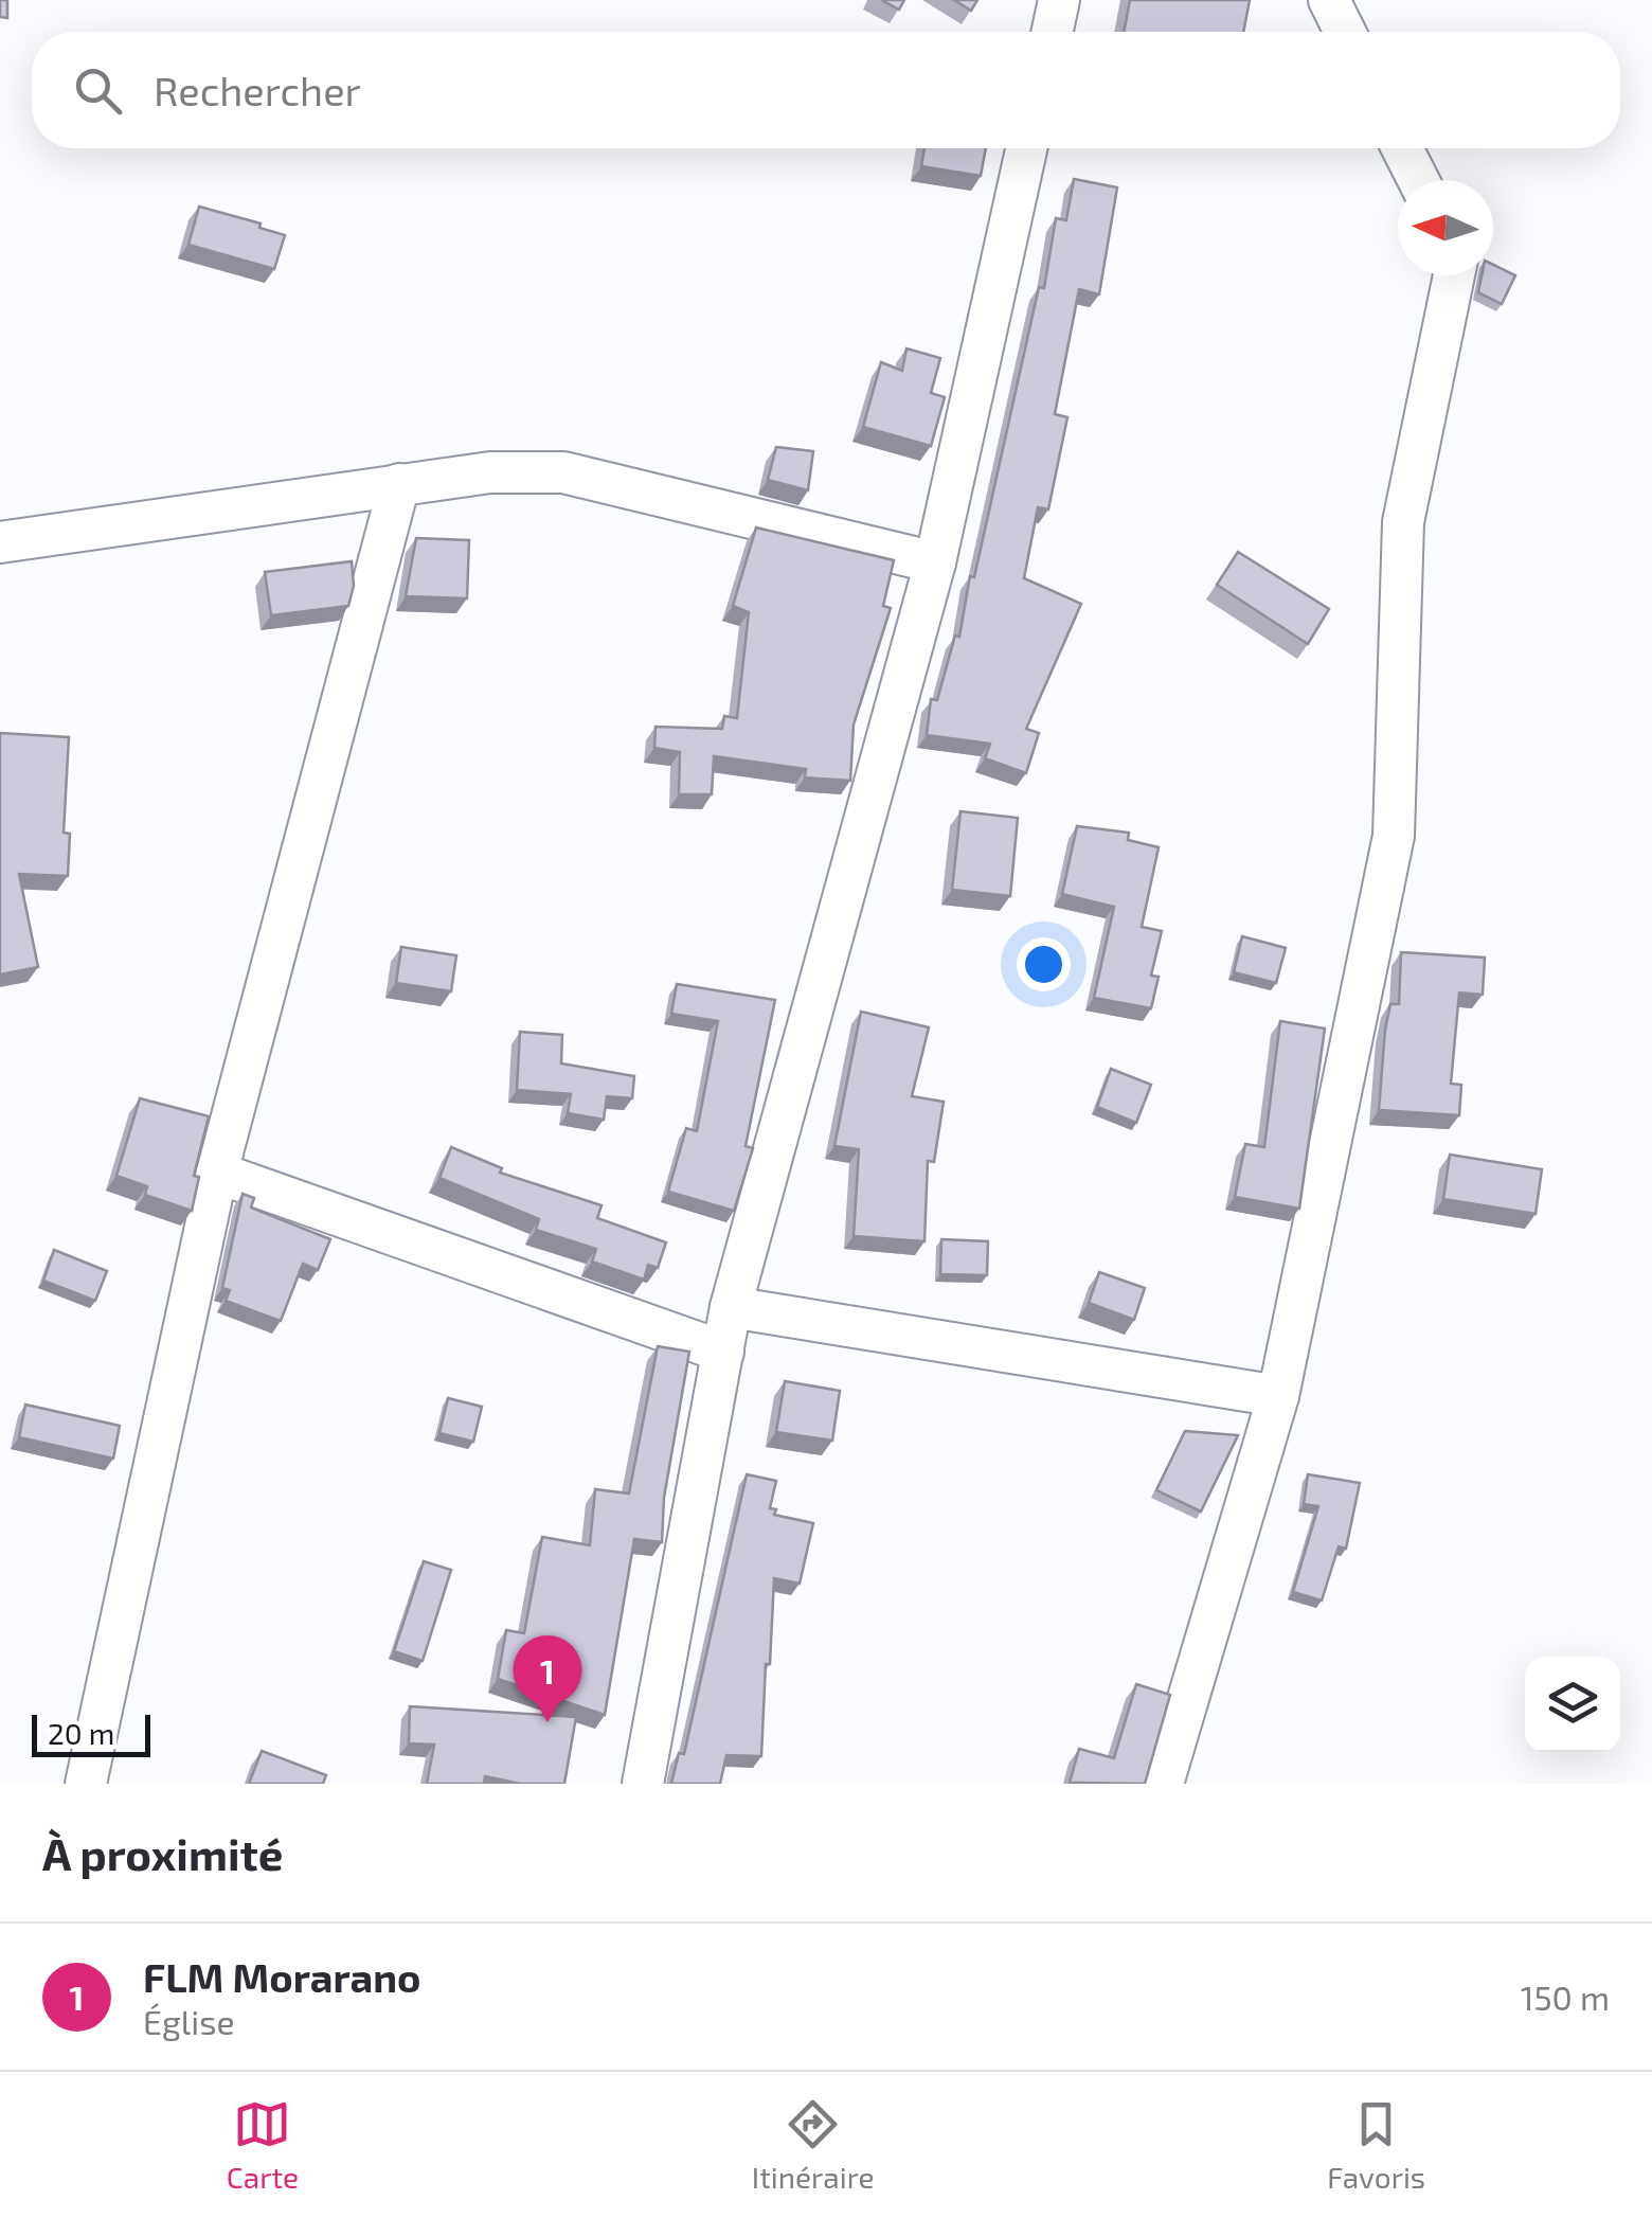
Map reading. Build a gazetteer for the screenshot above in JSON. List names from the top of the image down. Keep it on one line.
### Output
{"scale_bar":"20 m","north":"left","page":{"search":"Rechercher","pins":"1","scale":"20 m","heading":"À proximité","list":[{"mark":"1","name":"FLM Morarano","note":"Église","value":"150 m"}],"nav":["Carte","Itinéraire","Favoris"]}}
